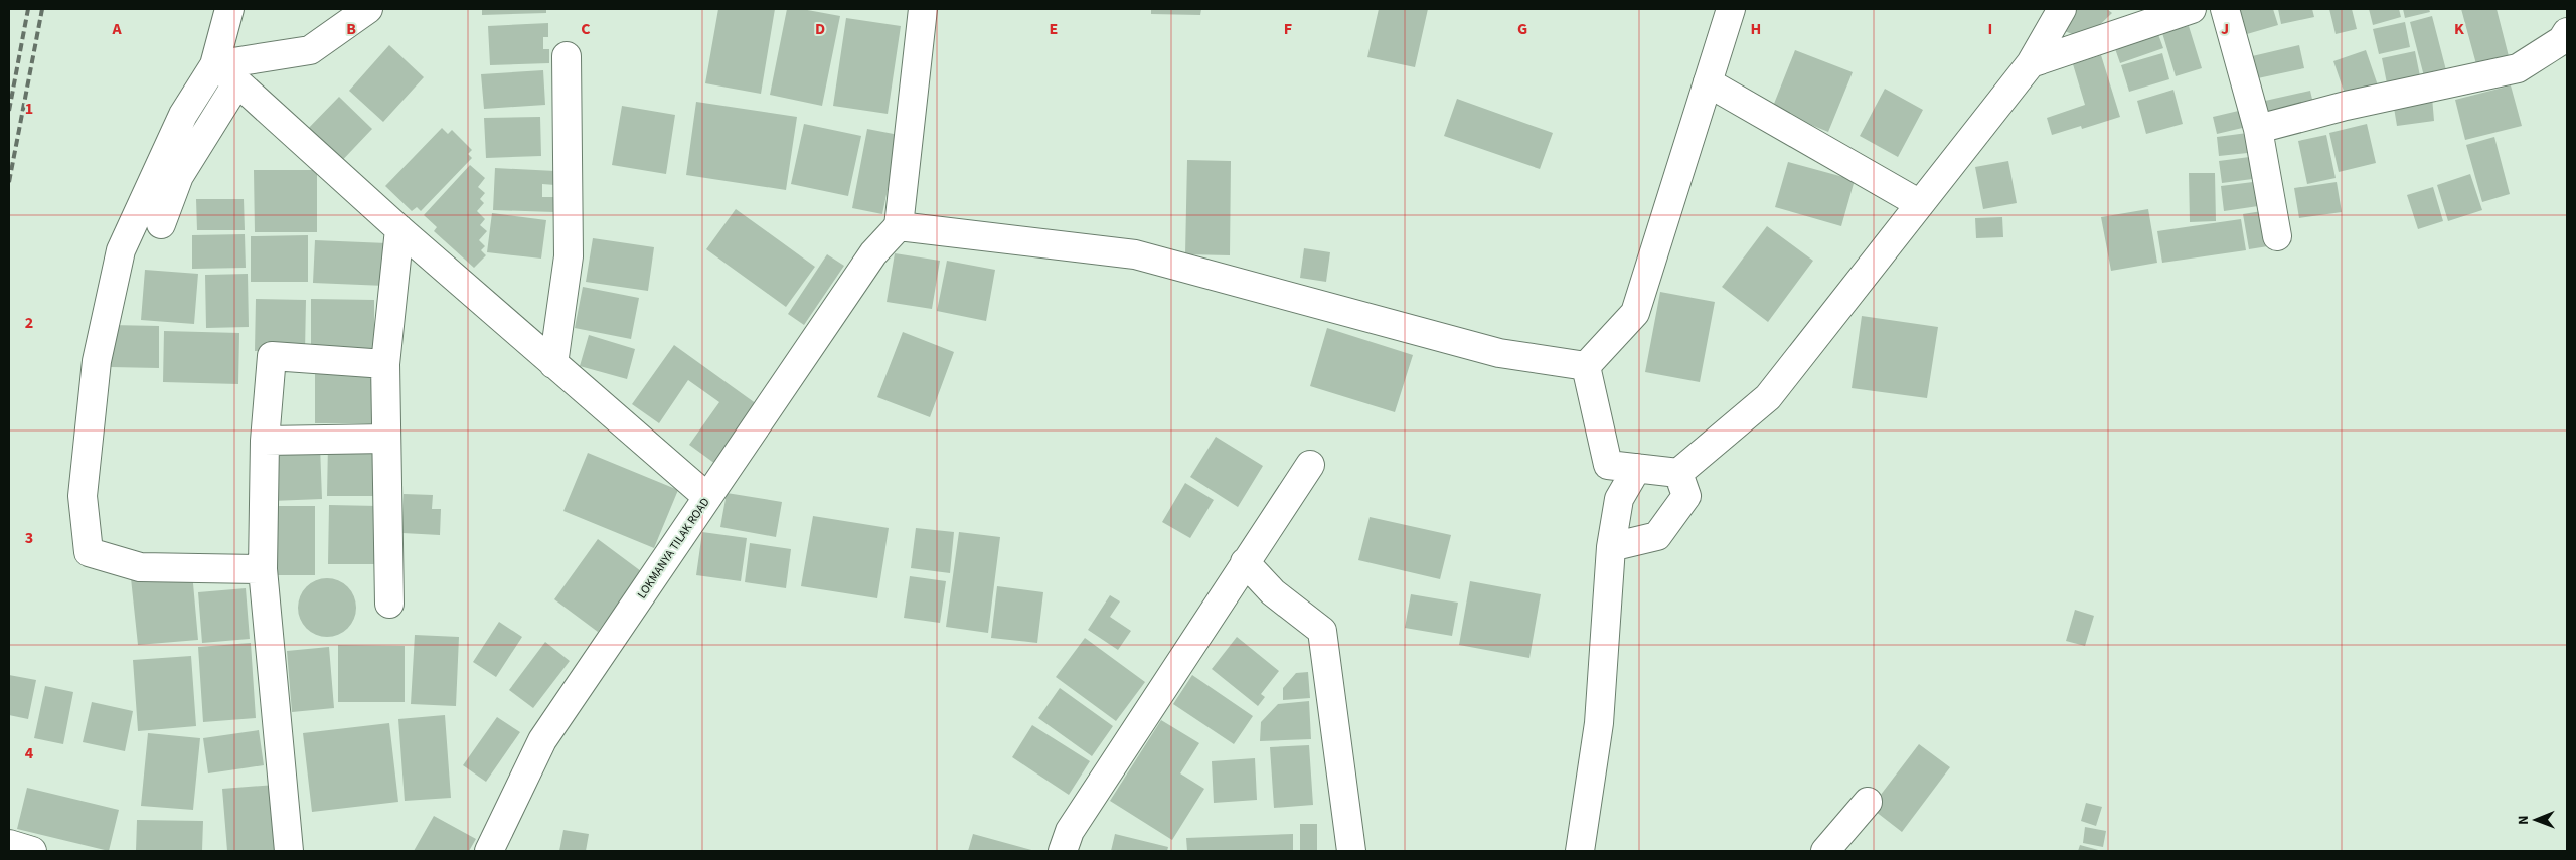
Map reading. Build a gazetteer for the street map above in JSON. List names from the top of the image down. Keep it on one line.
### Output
{"streets":{"street":["LOKMANYA TILAK ROAD"]},"north":"left","grid":{"columns":["A","B","C","D","E","F","G","H","I","J","K"],"rows":["1","2","3","4"]}}
